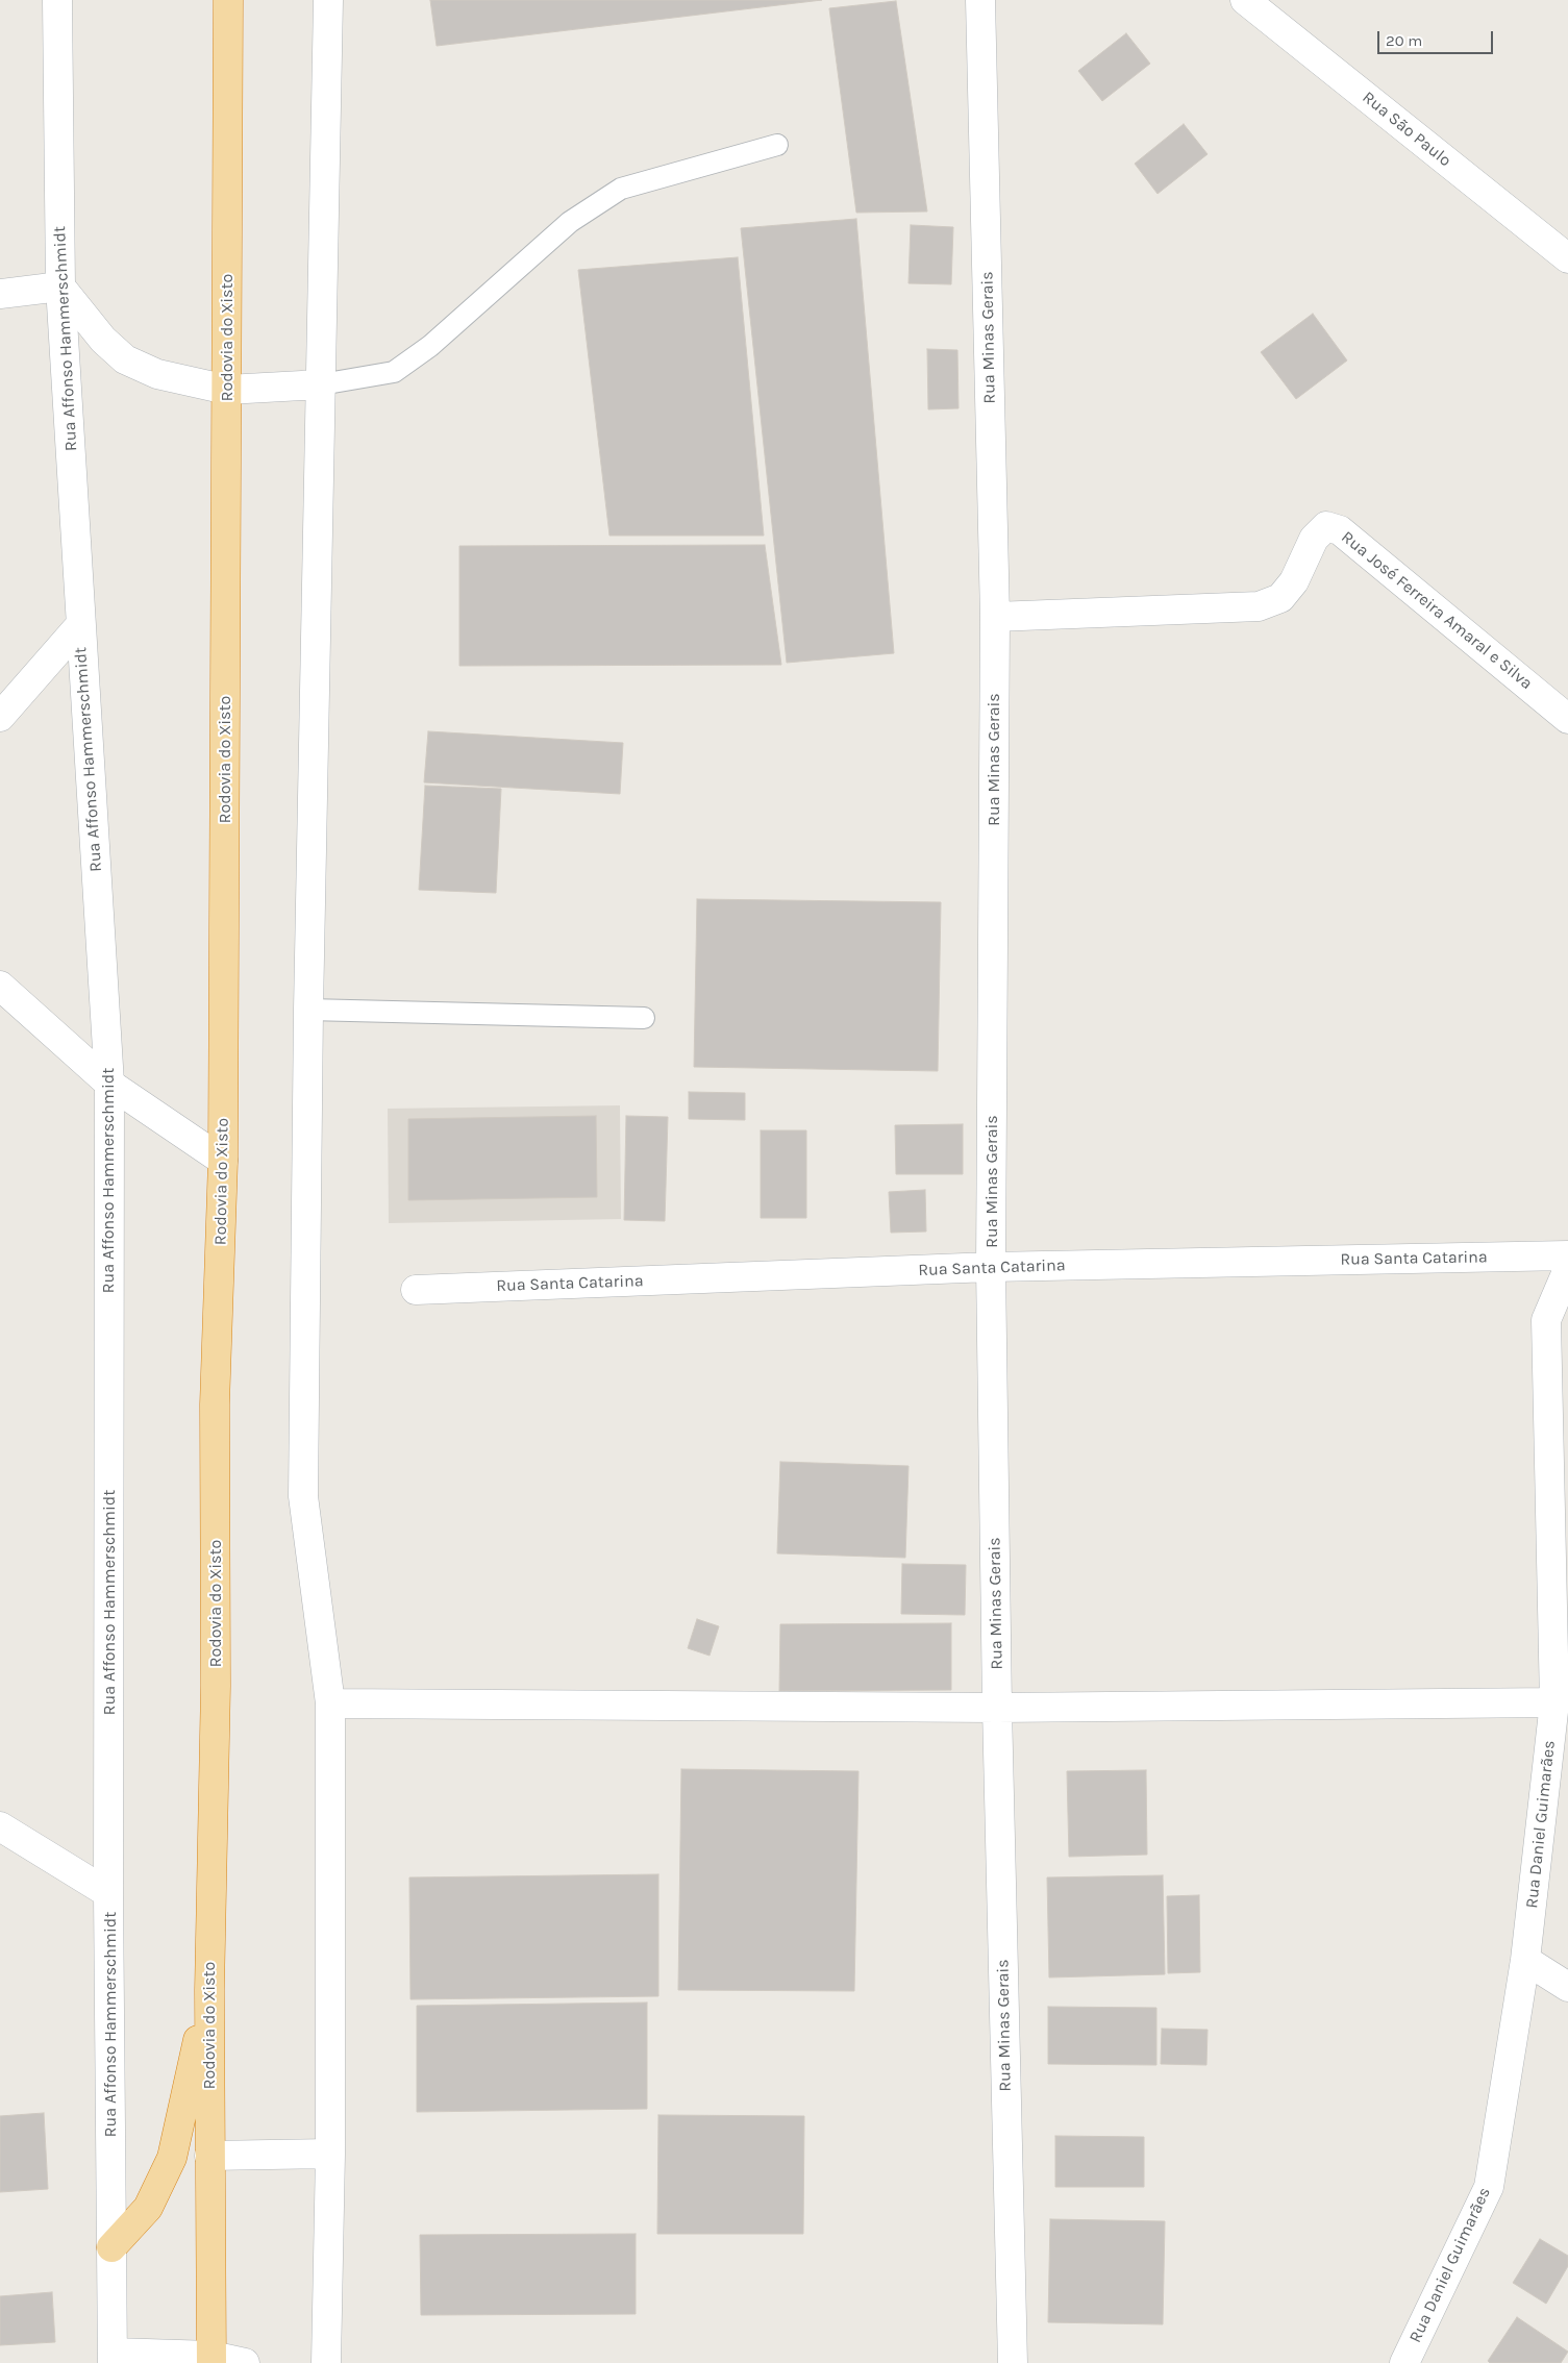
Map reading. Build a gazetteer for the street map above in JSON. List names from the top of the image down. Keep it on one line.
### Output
{"streets":{"highway":["Rodovia do Xisto"],"street":["Rua São Paulo","Rua Minas Gerais","Rua Affonso Hammerschmidt","Rua José Ferreira Amaral e Silva","Rua Santa Catarina","Rua Daniel Guimarães"]},"crossings":[["Rua Minas Gerais","Rua José Ferreira Amaral e Silva"],["Rua Minas Gerais","Rua Santa Catarina"]],"scale_bar":"20 m"}
